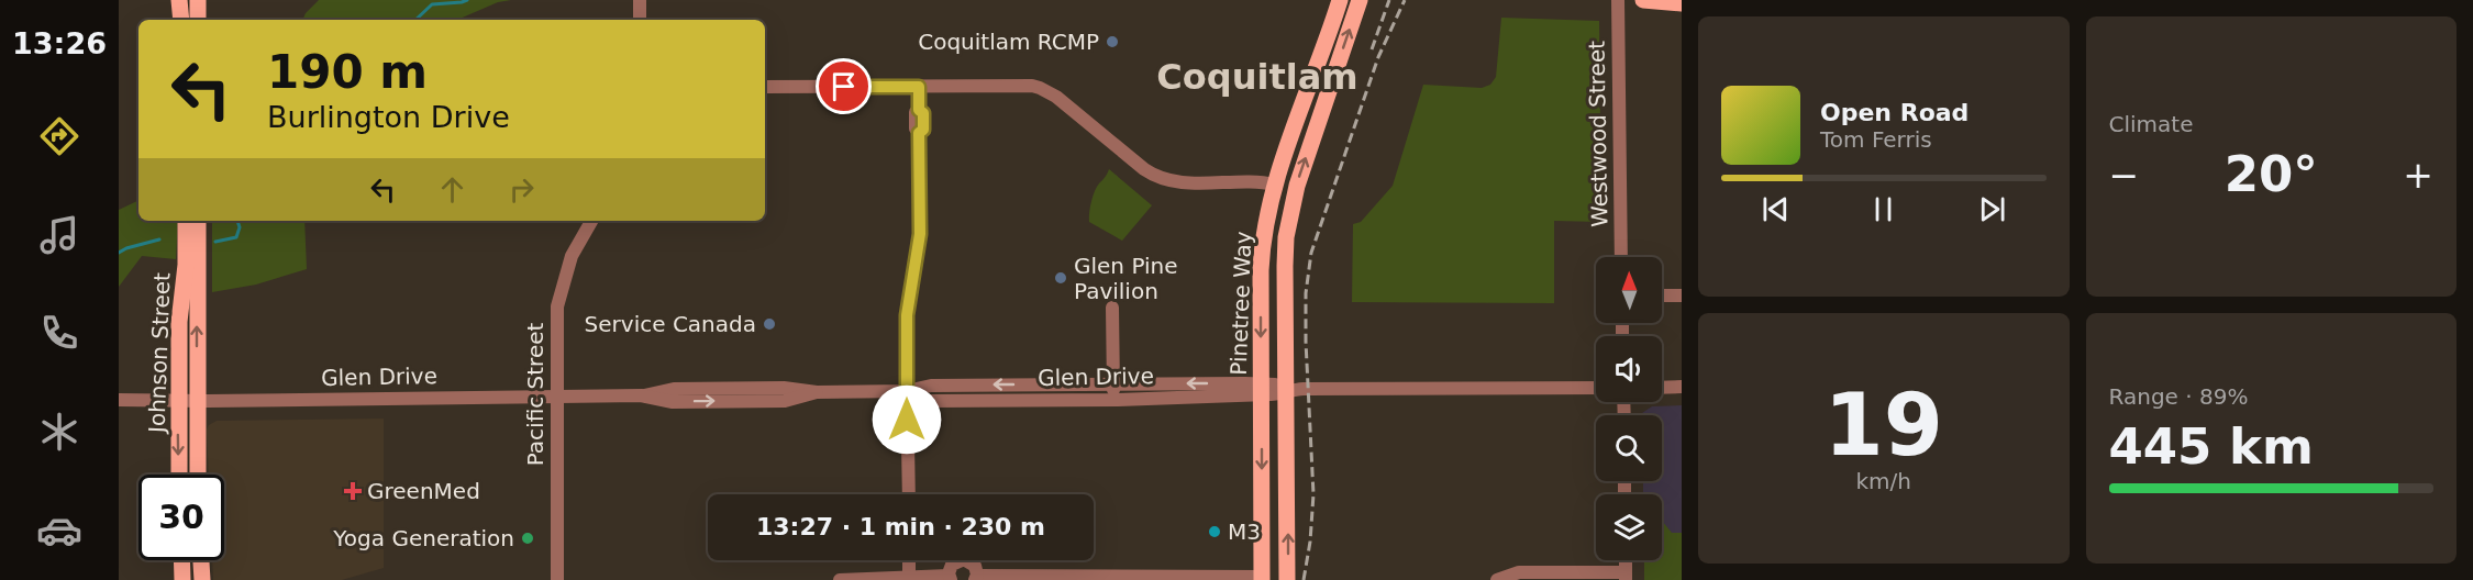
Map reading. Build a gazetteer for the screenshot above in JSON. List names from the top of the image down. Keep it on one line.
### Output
{"streets":{"main road":["Pinetree Way","Johnson Street"],"street":["Westwood Street","Glen Drive","Pacific Street"]},"crossings":[["Pinetree Way","Glen Drive"],["Johnson Street","Glen Drive"],["Glen Drive","Pacific Street"]],"districts":["Coquitlam"],"places":{"other":["Coquitlam RCMP","Glen Pine Pavilion","Service Canada","M3","Yoga Generation"],"health":["GreenMed"]},"north":"top","page":{"tabs":"13:26","tile":["Climate",["19","km/h"],["Range · 89%","445 km"]],"turn":["190 m","Burlington Drive"],"song":["Open Road","Tom Ferris"],"heat":["−","20°","+"],"limit":"30","trip":"13:27 · 1 min · 230 m"}}
